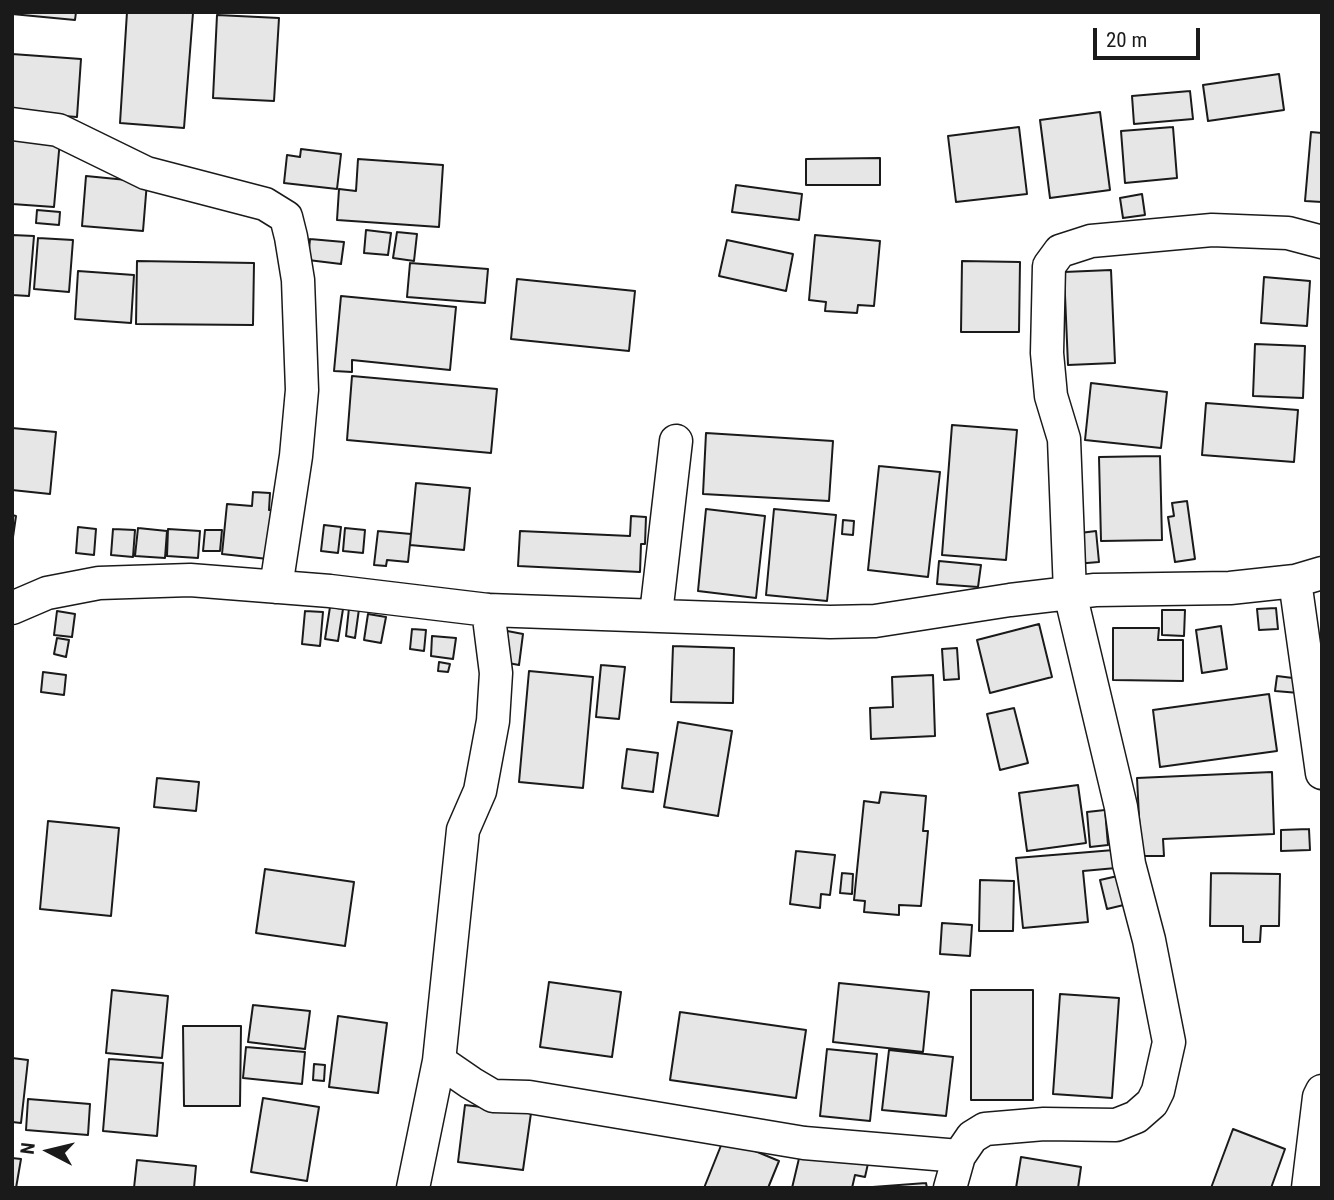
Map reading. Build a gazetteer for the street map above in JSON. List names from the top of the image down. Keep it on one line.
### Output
{"scale_bar":"20 m","north":"left"}
